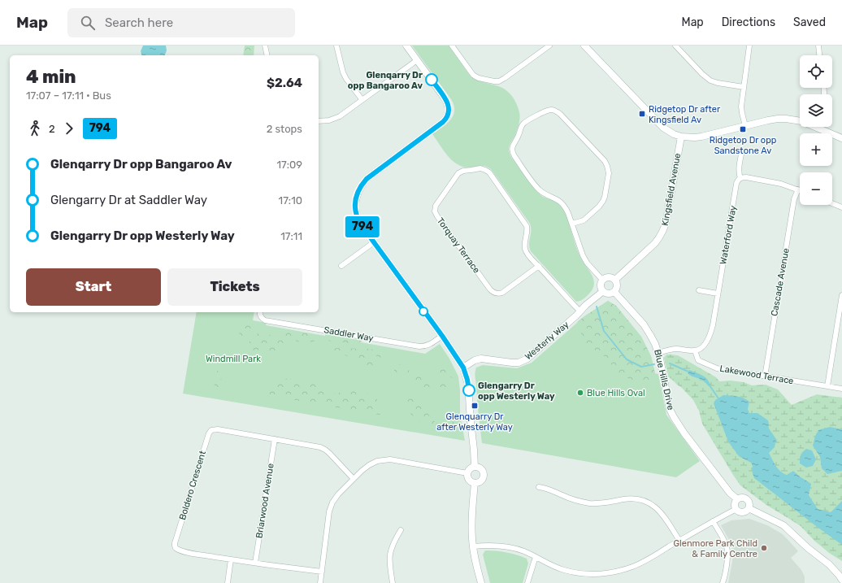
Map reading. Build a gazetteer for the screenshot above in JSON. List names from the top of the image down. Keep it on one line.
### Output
{"streets":{"street":["Kingsfield Avenue","Waterford Way","Torquay Terrace","Cascade Avenue","Saddler Way","Westerly Way","Lakewood Terrace","Blue Hills Drive","Boldero Crescent","Briarwood Avenue"]},"crossings":[["Kingsfield Avenue","Westerly Way"],["Kingsfield Avenue","Blue Hills Drive"],["Waterford Way","Lakewood Terrace"],["Torquay Terrace","Westerly Way"],["Cascade Avenue","Lakewood Terrace"],["Westerly Way","Blue Hills Drive"],["Boldero Crescent","Briarwood Avenue"]],"parks":["Windmill Park"],"places":{"other":["Glenqarry Dr opp Bangaroo Av","Glengarry Dr opp Westerly Way","Blue Hills Oval","Glenmore Park Child & Family Centre"],"transit":["Ridgetop Dr after Kingsfield Av","Ridgetop Dr opp Sandstone Av","Glenquarry Dr after Westerly Way"]},"lines":["bus line 794"],"page":{"header":"Map","search":"Search here","nav":["Map","Directions","Saved"],"on_map":"794","map_buttons":["+","−"],"heading":["4 min","17:07 – 17:11 · Bus","$2.64"],"legs":["2","794","2 stops"],"list":[{"name":"Glenqarry Dr opp Bangaroo Av","value":"17:09"},{"name":"Glengarry Dr at Saddler Way","value":"17:10"},{"name":"Glengarry Dr opp Westerly Way","value":"17:11"}],"buttons":["Start","Tickets"]}}
